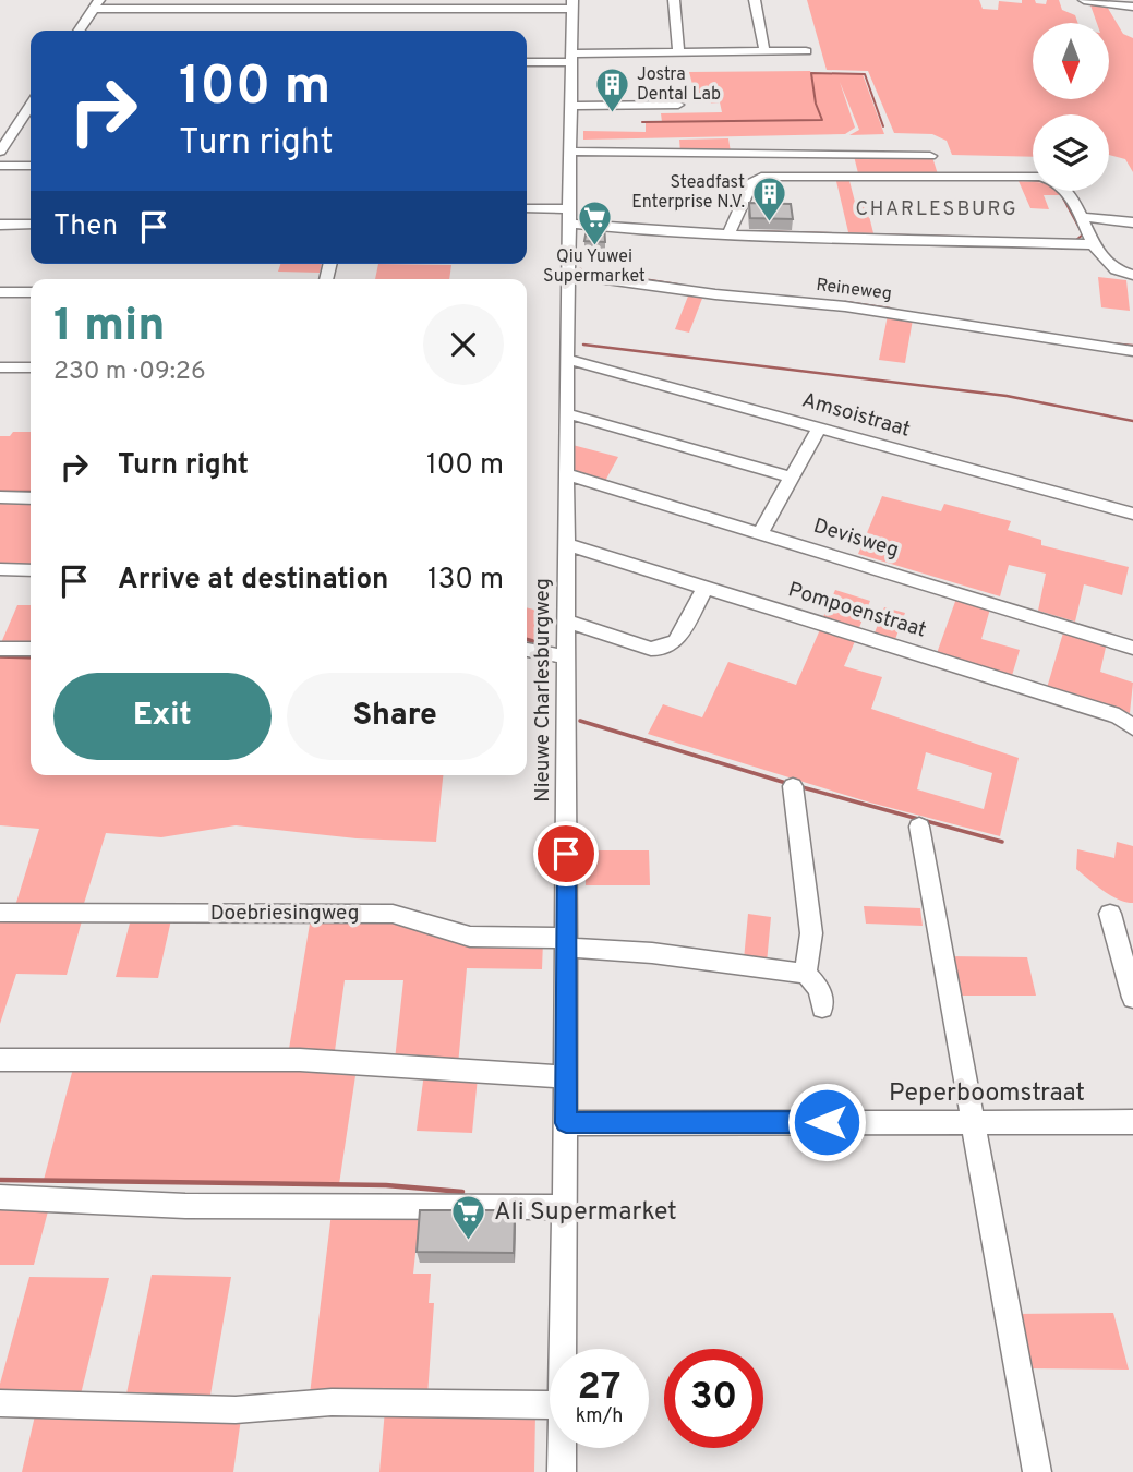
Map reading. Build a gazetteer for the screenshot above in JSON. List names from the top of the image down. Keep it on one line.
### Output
{"streets":{"street":["Reineweg","Amsoistraat","Devisweg","Pompoenstraat","Nieuwe Charlesburgweg","Doebriesingweg","Peperboomstraat"]},"crossings":[["Reineweg","Nieuwe Charlesburgweg"],["Amsoistraat","Nieuwe Charlesburgweg"],["Devisweg","Nieuwe Charlesburgweg"],["Pompoenstraat","Nieuwe Charlesburgweg"],["Nieuwe Charlesburgweg","Doebriesingweg"],["Nieuwe Charlesburgweg","Peperboomstraat"]],"districts":["CHARLESBURG"],"places":{"building":["Jostra Dental Lab","Steadfast Enterprise N.V."],"supermarket":["Qiu Yuwei Supermarket","Ali Supermarket"]},"north":"bottom","page":{"turn":["100 m","Turn right"],"then":"Then","heading":["1 min","230 m · 09:26"],"list":[{"name":"Turn right","value":"100 m"},{"name":"Arrive at destination","value":"130 m"}],"buttons":["Exit","Share"],"speed":"27 km/h","limit":"30"}}
